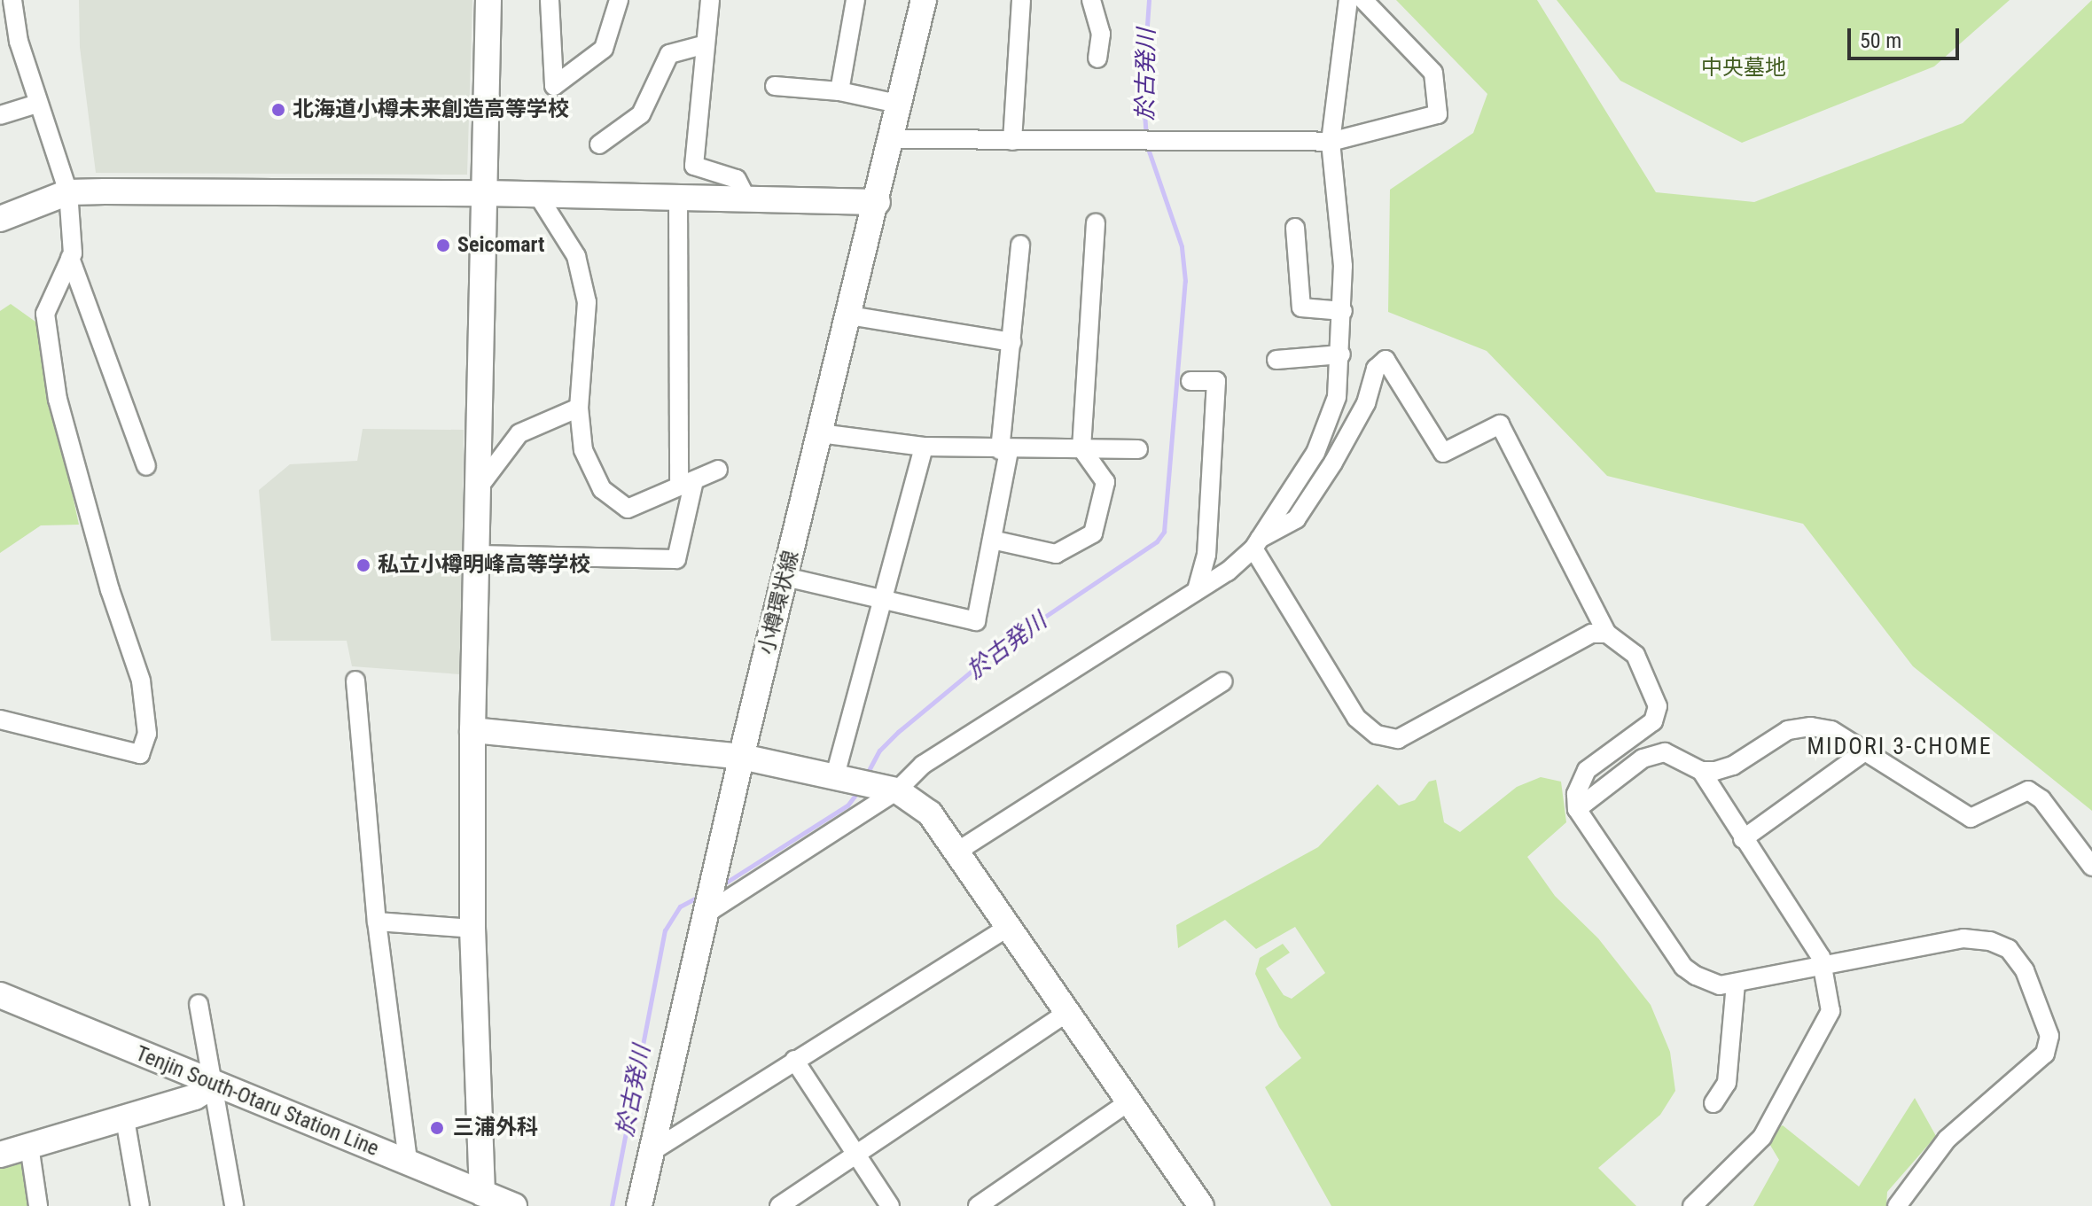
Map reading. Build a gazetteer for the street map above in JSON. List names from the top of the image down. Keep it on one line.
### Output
{"streets":{"street":["小樽環状線","Tenjin South-Otaru Station Line"]},"districts":["MIDORI 3-CHOME"],"water":["於古発川"],"parks":["中央墓地"],"places":["北海道小樽未来創造高等学校","Seicomart","私立小樽明峰高等学校","三浦外科"],"scale_bar":"50 m"}
